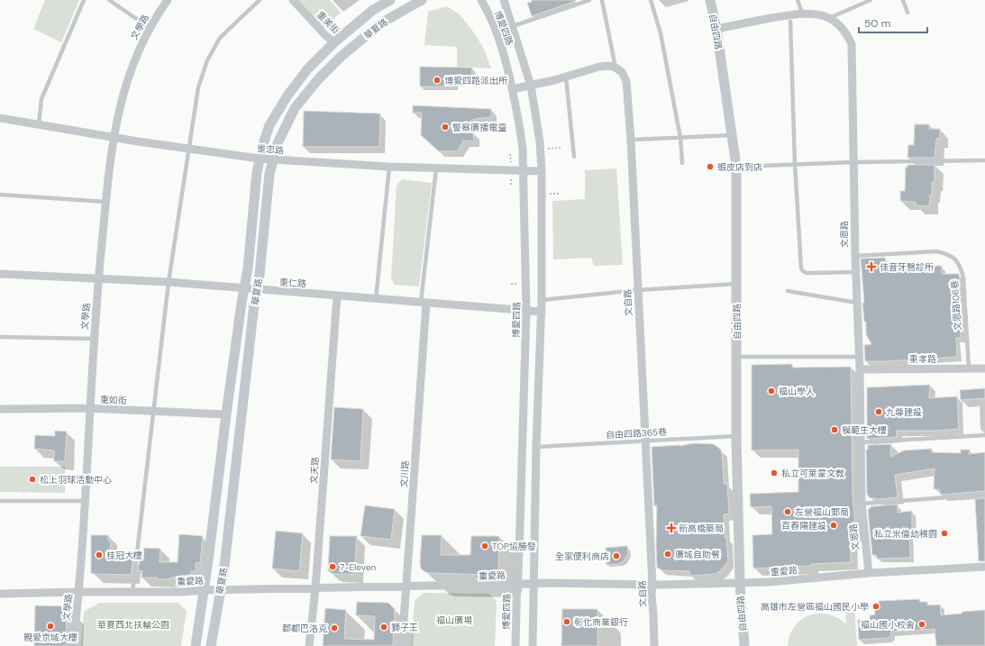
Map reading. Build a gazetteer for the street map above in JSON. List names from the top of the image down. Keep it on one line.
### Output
{"streets":{"street":["重美街","文學路","博愛四路","華夏路","自由四路","重忠路","文恩路","重仁路","文自路","重孝路","重如街","文天路","文川路","重愛路"],"lane":["文恩路106巷","自由四路365巷"]},"crossings":[["重美街","華夏路"],["文學路","重忠路"],["文學路","重仁路"],["文學路","重如街"],["文學路","重愛路"],["博愛四路","重忠路"],["博愛四路","重仁路"],["博愛四路","自由四路365巷"],["博愛四路","重愛路"],["華夏路","重忠路"],["華夏路","重仁路"],["華夏路","重如街"],["華夏路","重愛路"],["自由四路","文恩路"],["自由四路","自由四路365巷"],["自由四路","重愛路"],["文恩路","文恩路106巷"],["文恩路","重孝路"],["文恩路","重愛路"],["重仁路","文天路"],["重仁路","文川路"],["文自路","自由四路365巷"],["文自路","重愛路"],["文恩路106巷","重孝路"],["文天路","重愛路"],["文川路","重愛路"]],"parks":["福山廣場","華夏西北扶輪公園"],"places":{"other":["博愛四路派出所","警察廣播電臺","蝦皮店到店","福山學人","九尊建設","模範生大樓","私立可萊蒙文教","松上羽球活動中心","左營福山郵局","百春陽建設","私立米倫幼稚園","TOP協勝發","廣城自助餐","桂冠大樓","全家便利商店","7-Eleven","高雄市左營區福山國民小學","彰化商業銀行","福山國小校舍","親愛京城大樓","獅子王","郡都巴洛克"],"health":["佳音牙醫診所","新高橋藥局"]},"scale_bar":"50 m"}
